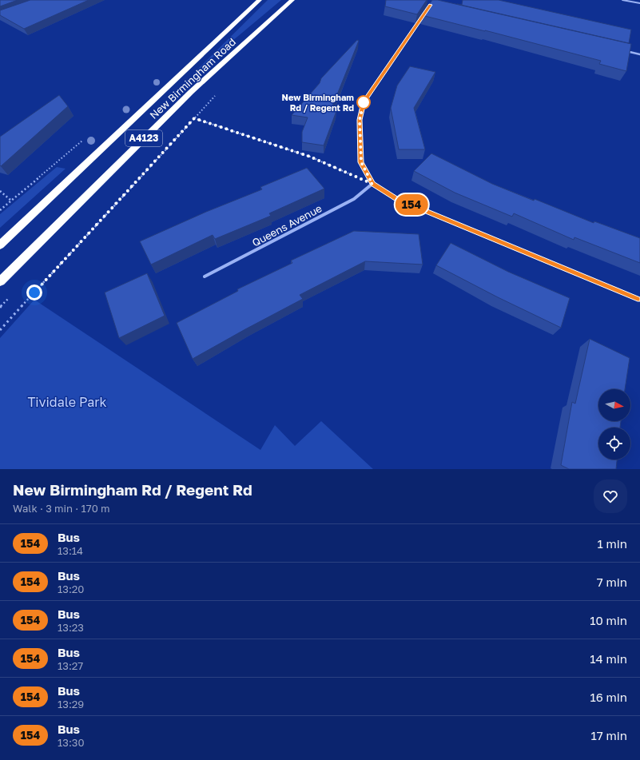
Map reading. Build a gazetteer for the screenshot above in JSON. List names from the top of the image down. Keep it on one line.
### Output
{"streets":{"highway":["New Birmingham Road","A4123"],"street":["Queens Avenue"]},"parks":["Tividale Park"],"places":["New Birmingham Rd / Regent Rd"],"lines":["bus line 154"],"north":"right","page":{"on_map":"154","heading":["New Birmingham Rd / Regent Rd","Walk · 3 min · 170 m"],"list":[{"mark":"154","name":"Bus","note":"13:14","value":"1 min"},{"mark":"154","name":"Bus","note":"13:20","value":"7 min"},{"mark":"154","name":"Bus","note":"13:23","value":"10 min"},{"mark":"154","name":"Bus","note":"13:27","value":"14 min"},{"mark":"154","name":"Bus","note":"13:29","value":"16 min"},{"mark":"154","name":"Bus","note":"13:30","value":"17 min"}]}}
